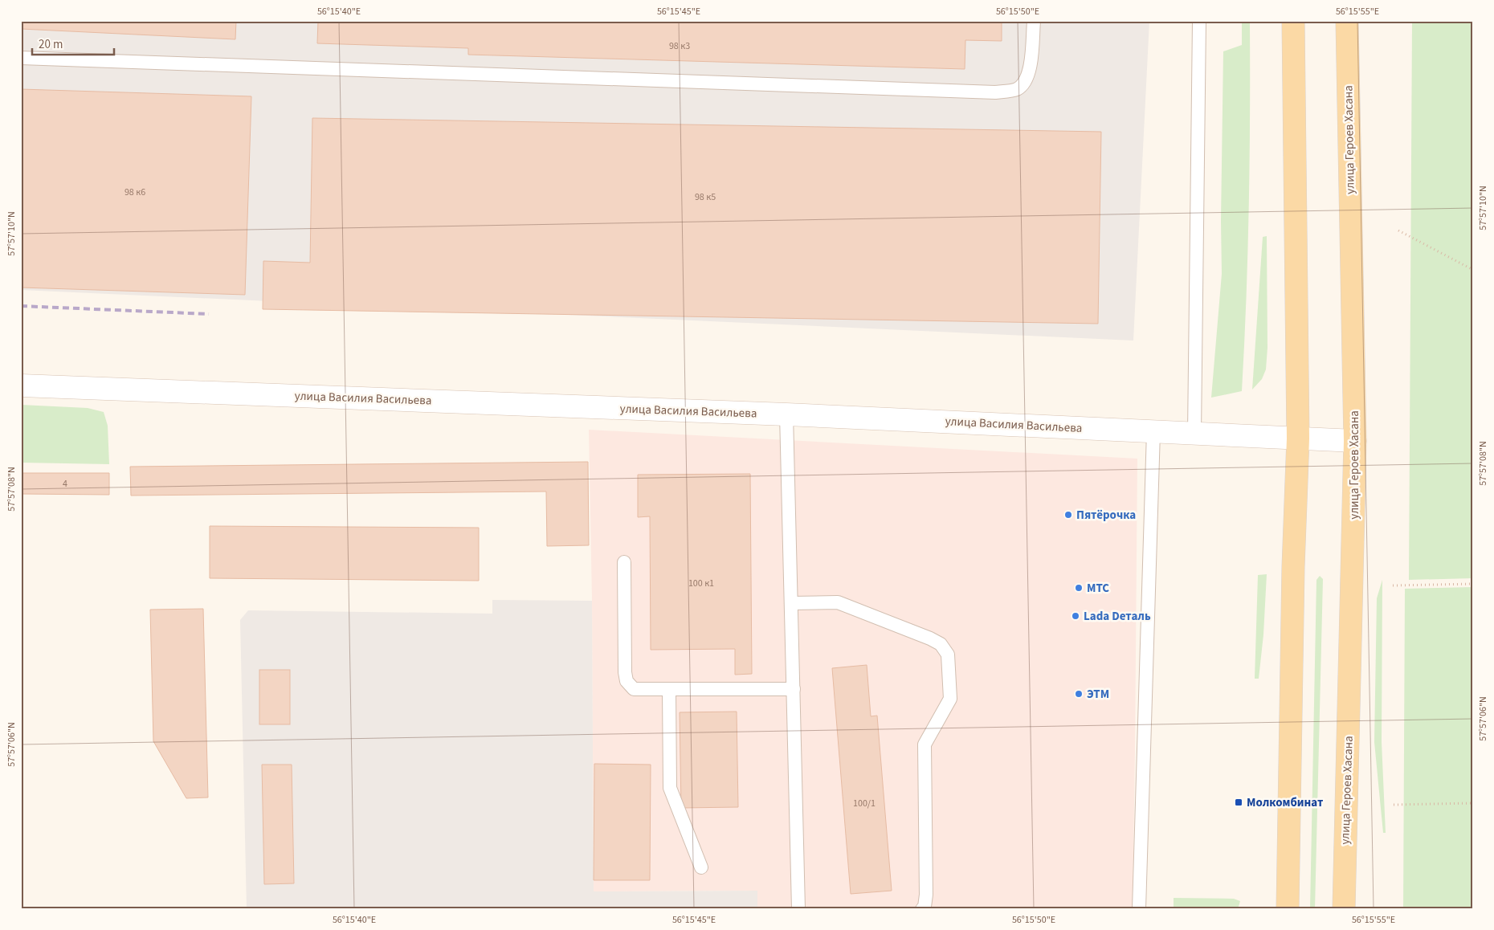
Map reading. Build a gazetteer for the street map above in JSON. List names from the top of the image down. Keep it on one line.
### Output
{"streets":{"main road":["улица Героев Хасана","улица Василия Васильева"]},"crossings":[["улица Героев Хасана","улица Василия Васильева"]],"places":{"other":["Пятёрочка","МТС","Lada Dеталь","ЭТМ"],"transit":["Молкомбинат"]},"house_numbers":["98 к3","98 к6","98 к5","4","100 к1","100/1"],"scale_bar":"20 m","coordinates":["56°15'40\"E","56°15'45\"E","56°15'50\"E","56°15'55\"E","57°57'10\"N","57°57'08\"N","57°57'06\"N"]}
